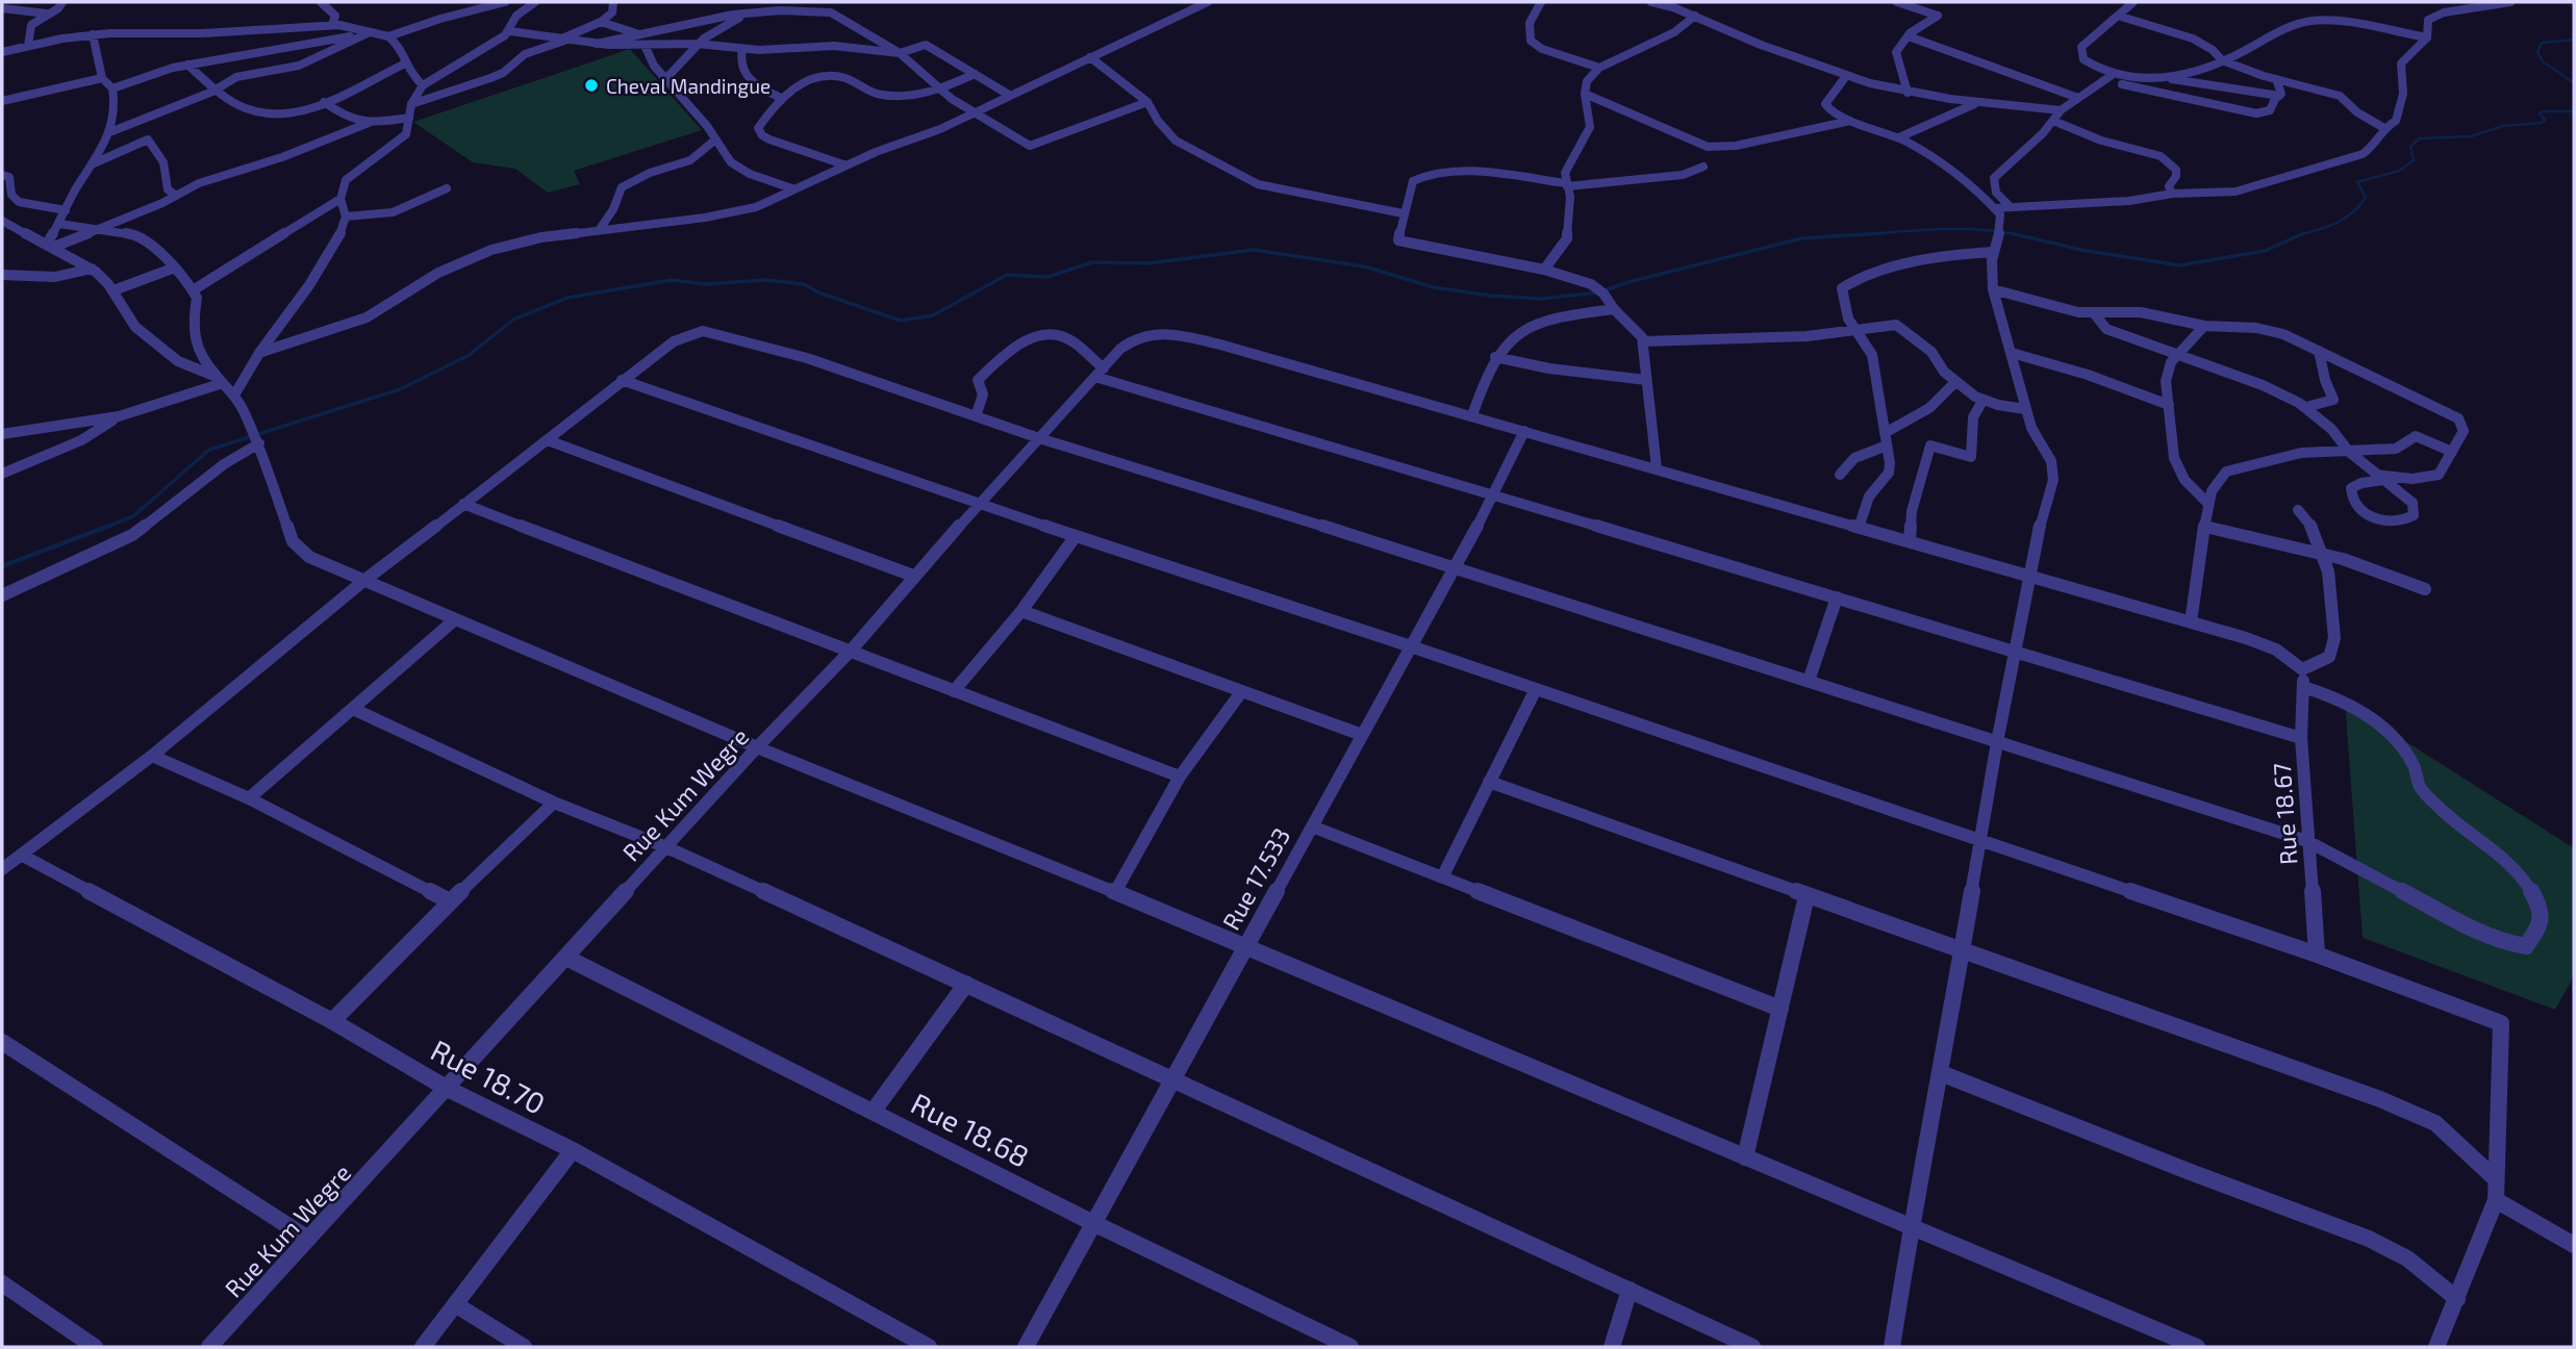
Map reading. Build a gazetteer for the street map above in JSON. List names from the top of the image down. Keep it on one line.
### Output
{"streets":{"street":["Rue Kum Wegre","Rue 18.67","Rue 17.533","Rue 18.70","Rue 18.68"]},"crossings":[["Rue Kum Wegre","Rue 18.67"],["Rue Kum Wegre","Rue 17.533"],["Rue Kum Wegre","Rue 18.70"],["Rue Kum Wegre","Rue 18.68"],["Rue 17.533","Rue 18.68"]],"places":["Cheval Mandingue"]}
